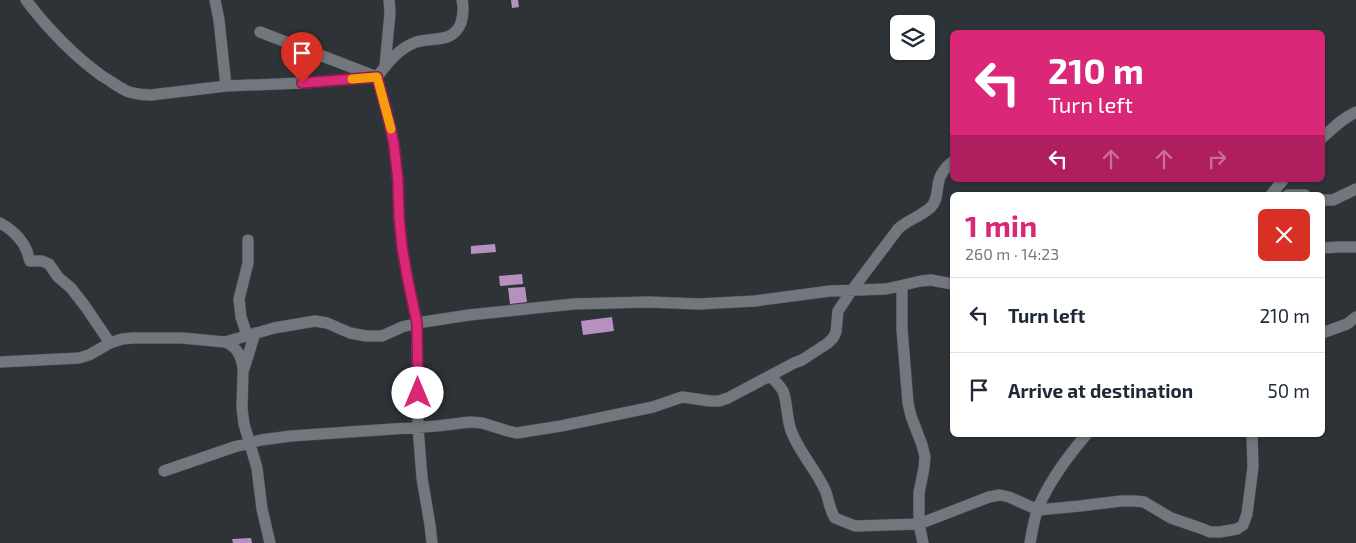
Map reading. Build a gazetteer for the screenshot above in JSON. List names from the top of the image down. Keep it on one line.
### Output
{"page":{"turn":["210 m","Turn left"],"heading":["1 min","260 m · 14:23"],"list":[{"name":"Turn left","value":"210 m"},{"name":"Arrive at destination","value":"50 m"}]}}
